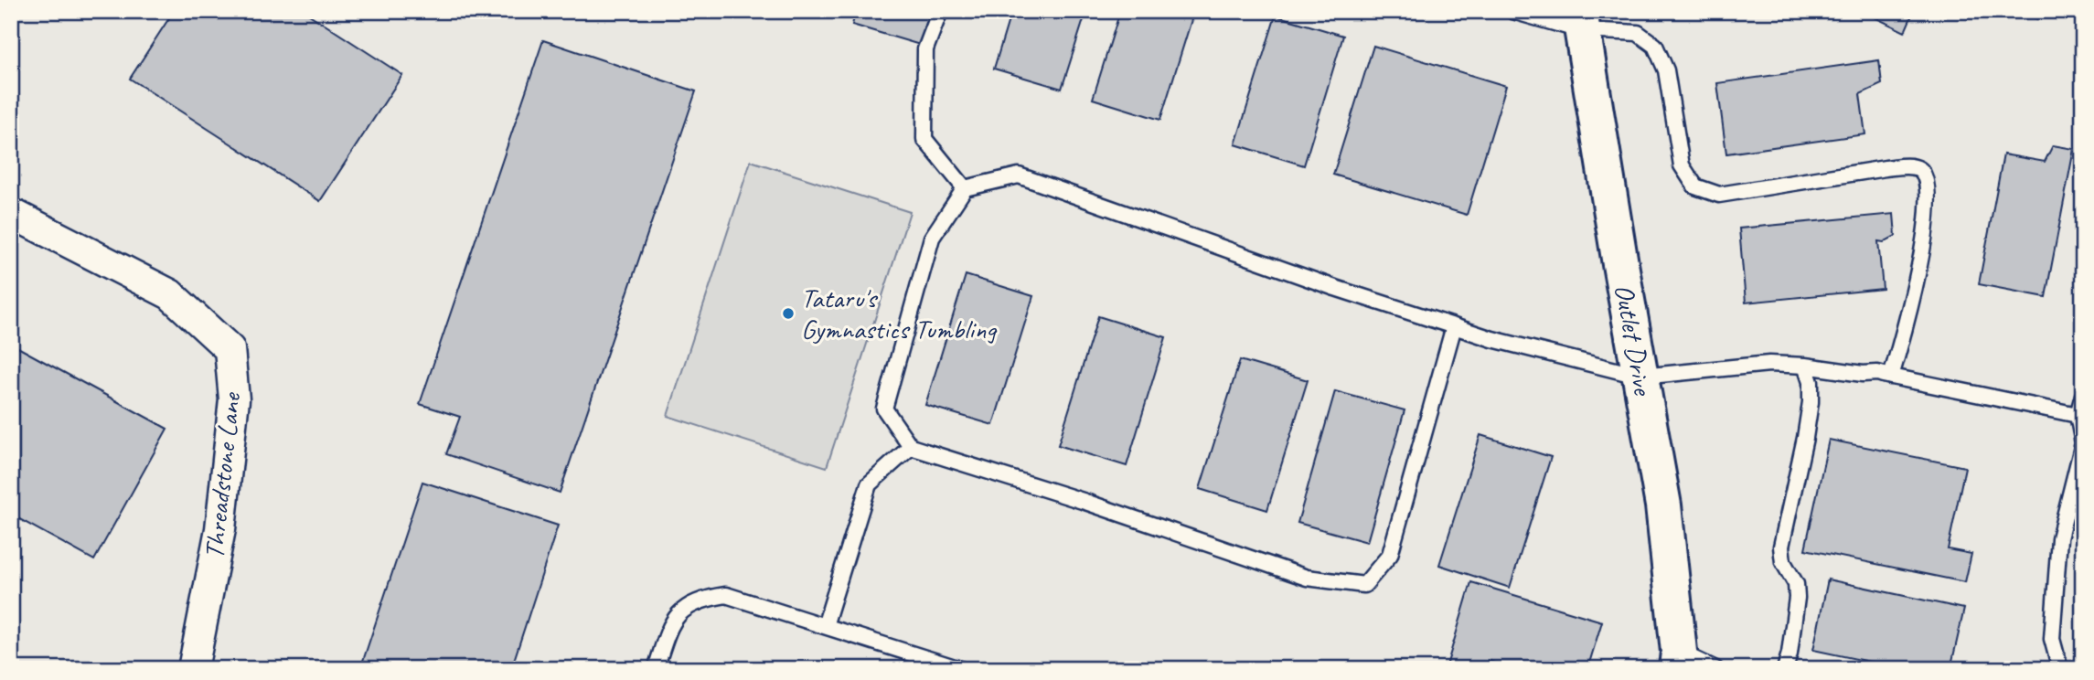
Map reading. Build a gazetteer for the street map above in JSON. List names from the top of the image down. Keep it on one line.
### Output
{"streets":{"street":["Outlet Drive","Threadstone Lane"]},"places":["Tataru's Gymnastics Tumbling"]}
